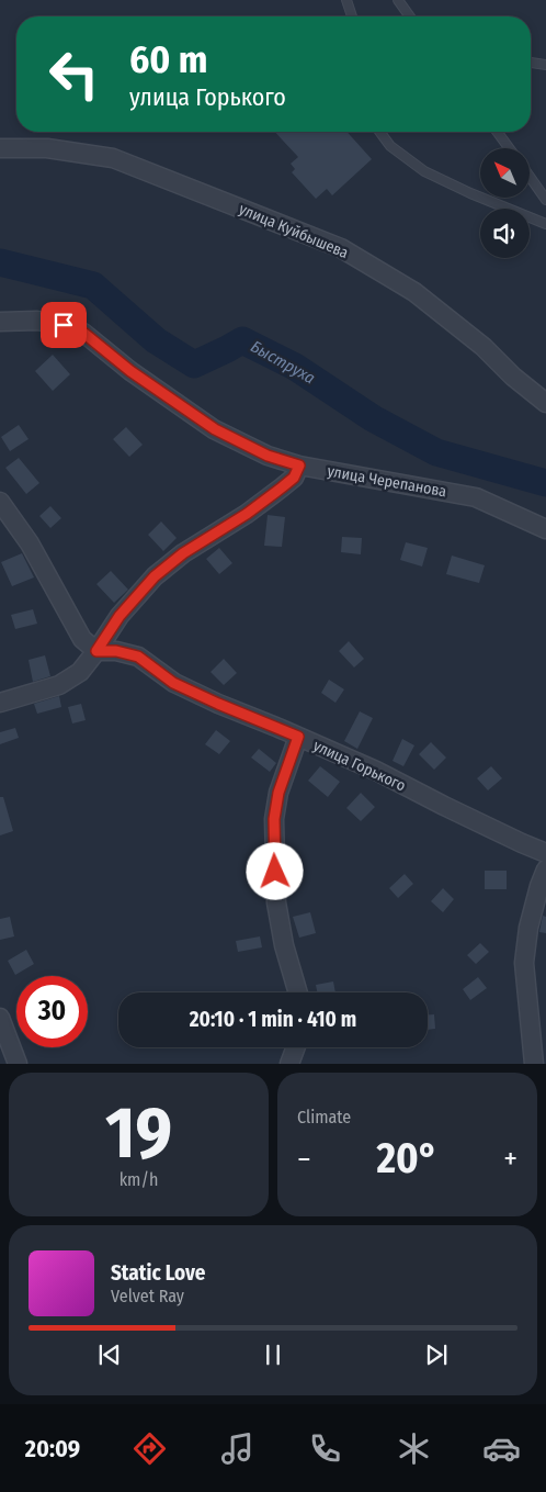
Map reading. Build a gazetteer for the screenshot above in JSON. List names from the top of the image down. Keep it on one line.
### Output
{"streets":{"street":["улица Куйбышева","улица Черепанова","улица Горького"]},"water":["Быструха"],"north":"top left","page":{"turn":["60 m","улица Горького"],"limit":"30","trip":"20:10 · 1 min · 410 m","tile":[["19","km/h"],"Climate"],"heat":["−","20°","+"],"song":["Static Love","Velvet Ray"],"tabs":"20:09"}}
